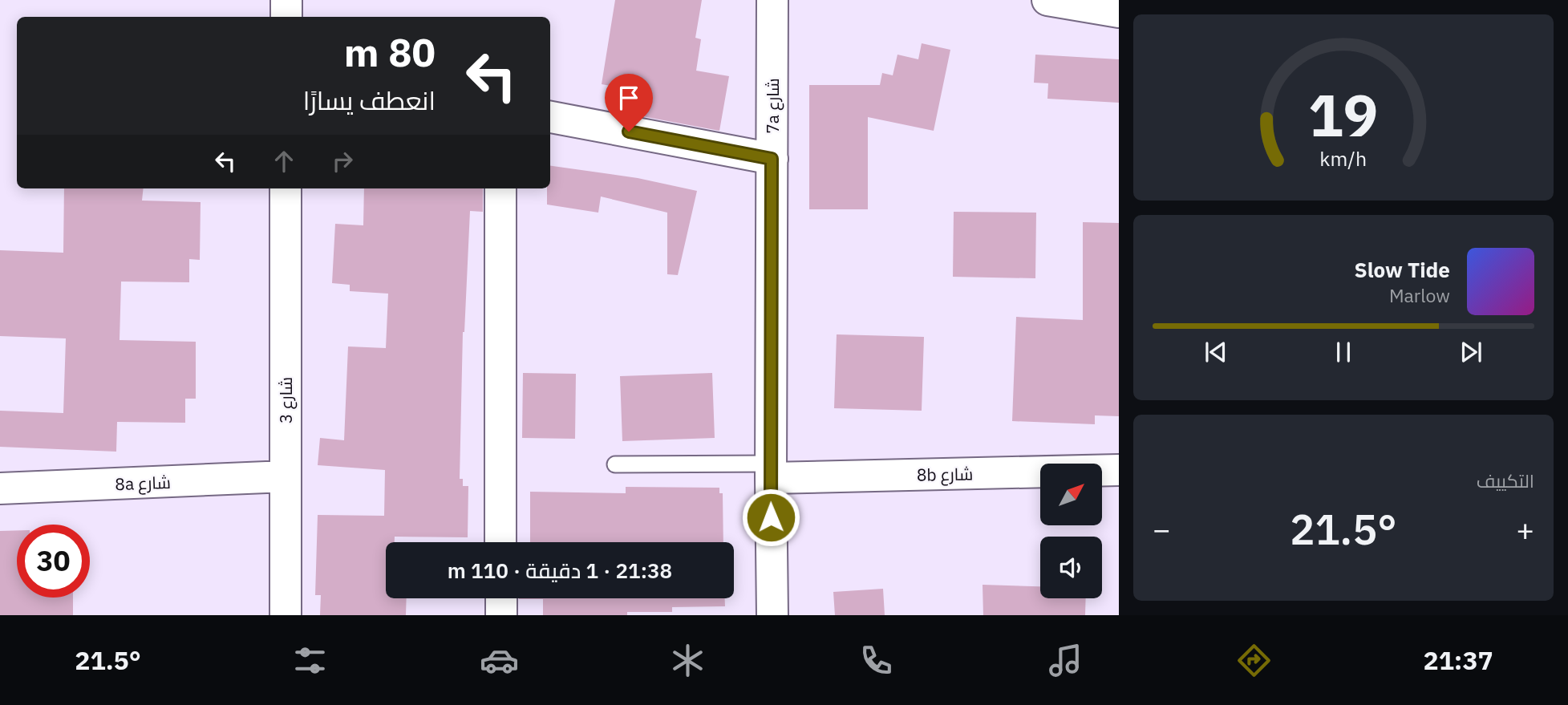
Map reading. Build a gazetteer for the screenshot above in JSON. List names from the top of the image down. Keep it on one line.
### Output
{"streets":{"street":["7a شارع","شارع 3","8b شارع","8a شارع"]},"crossings":[["7a شارع","8b شارع"],["شارع 3","8a شارع"]],"north":"top right","page":{"turn":["80 m","انعطف يسارًا"],"song":["Slow Tide","Marlow"],"tile":"التكييف","heat":["−","21.5°","+"],"limit":"30","trip":"21:38 · 1 دقيقة · 110 m","tabs":["21:37","21.5°"],"gauge":["19","km/h"]}}
